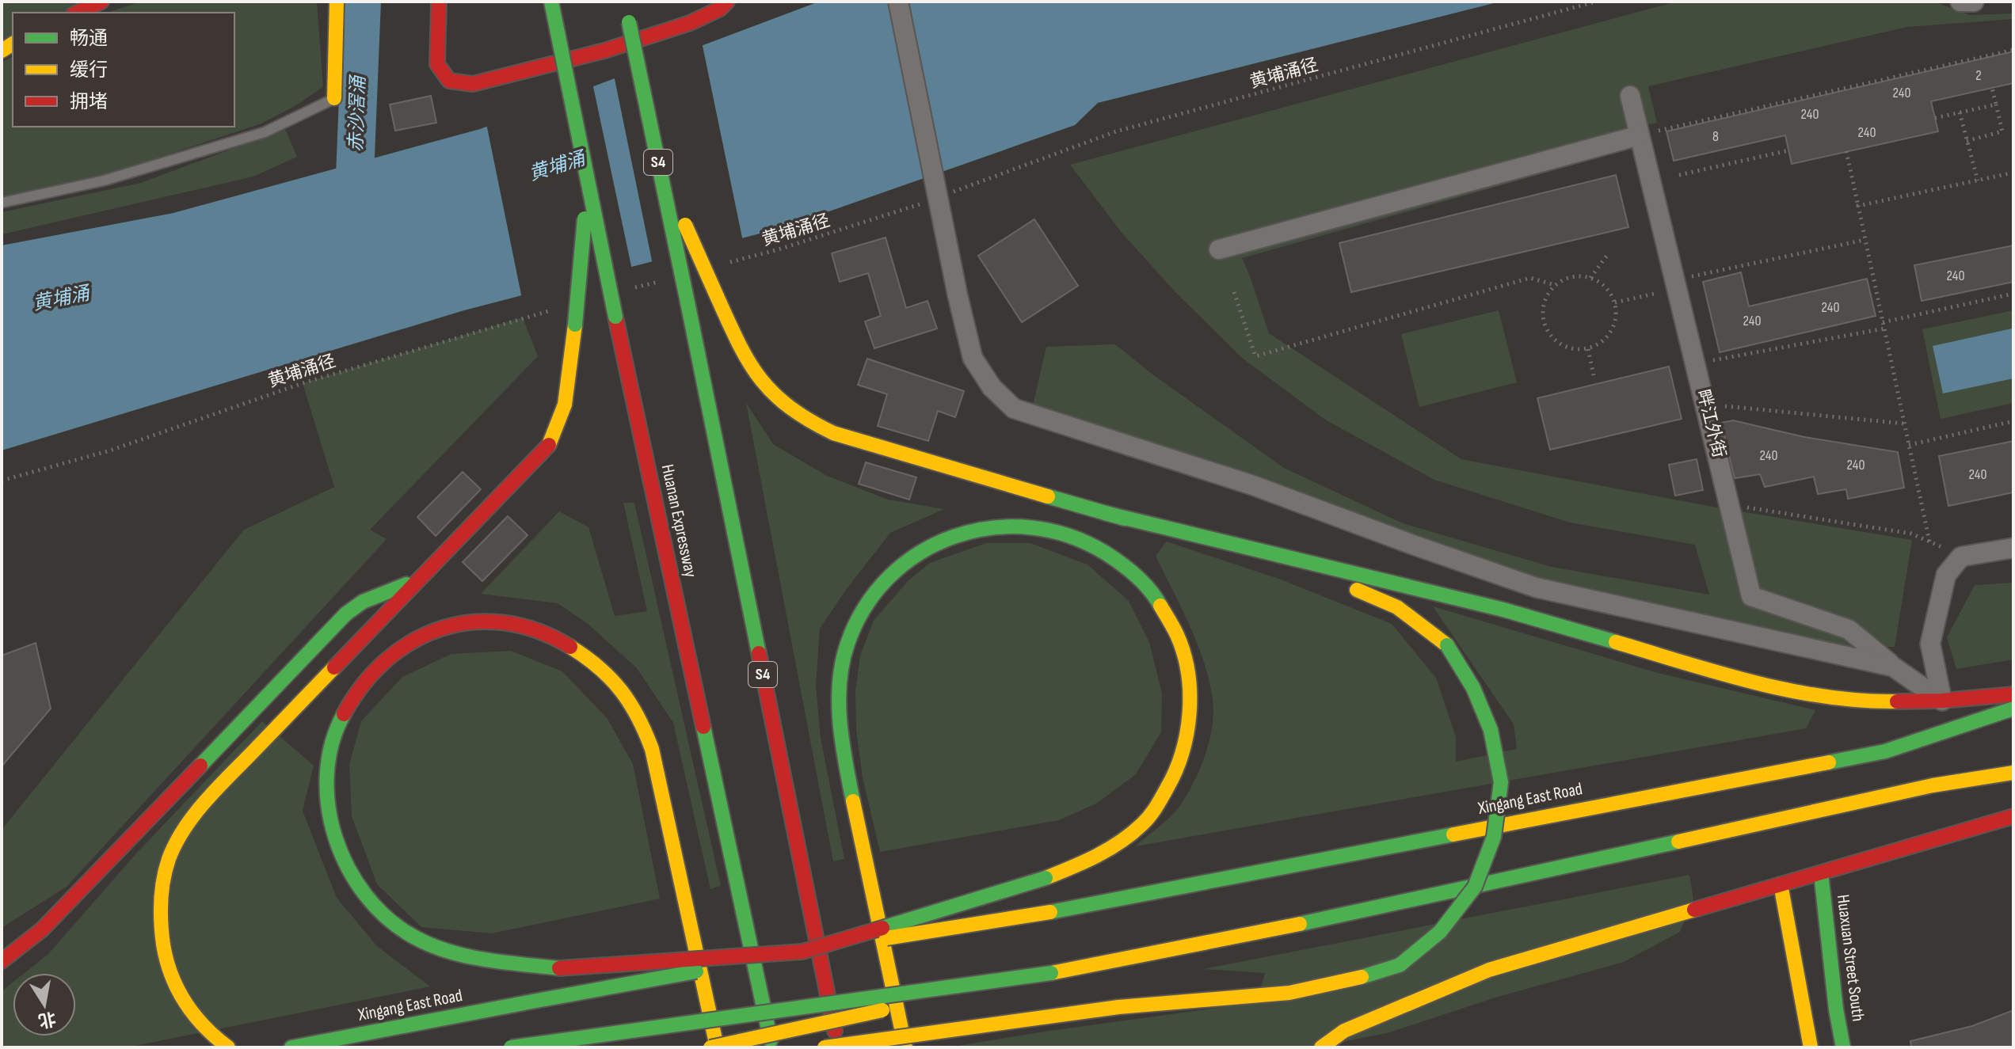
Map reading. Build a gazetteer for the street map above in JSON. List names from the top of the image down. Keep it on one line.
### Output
{"streets":{"main road":["S4","Huanan Expressway","Xingang East Road","Huaxuan Street South"],"street":["畔江外街"],"path":["黄埔涌径"]},"water":["赤沙滘涌","黄埔涌"],"house_numbers":["2","240","240","240","8","240","240","240","240","240","240"],"legend":["畅通","缓行","拥堵"],"north":"bottom"}
